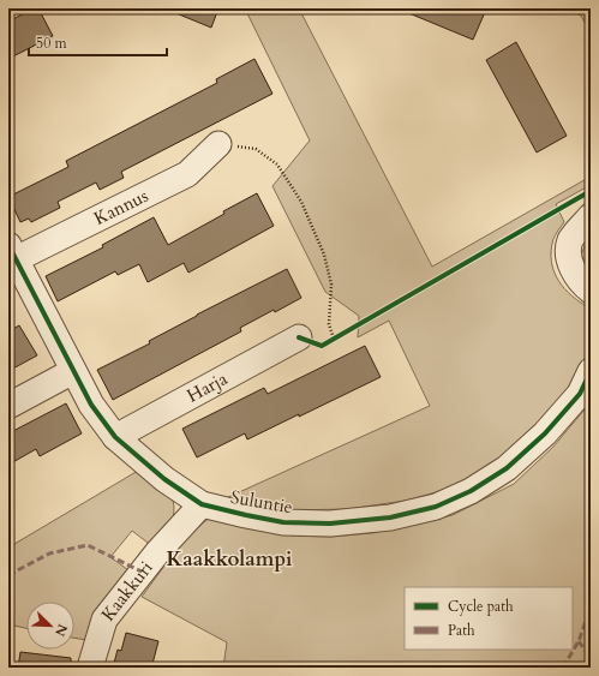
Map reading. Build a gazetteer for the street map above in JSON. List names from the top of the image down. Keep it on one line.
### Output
{"streets":{"street":["Kannus","Harja","Suluntie","Kaakkuri"]},"crossings":[["Kannus","Suluntie"],["Harja","Suluntie"],["Suluntie","Kaakkuri"]],"districts":["Kaakkolampi"],"legend":["Cycle path","Path"],"scale_bar":"50 m","north":"bottom right"}
